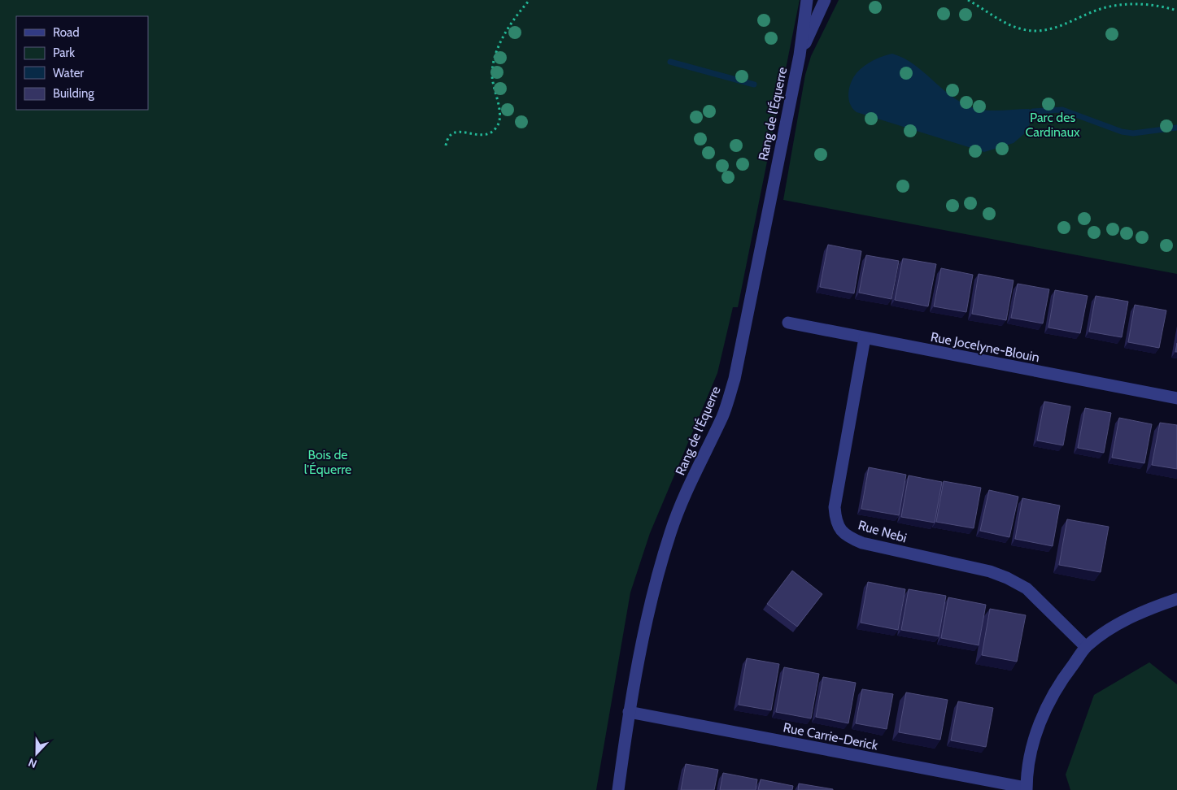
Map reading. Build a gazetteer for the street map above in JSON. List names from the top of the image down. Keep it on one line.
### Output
{"streets":{"street":["Rang de l'Équerre","Rue Jocelyne-Blouin","Rue Nebi","Rue Carrie-Derick"]},"crossings":[["Rang de l'Équerre","Rue Carrie-Derick"],["Rue Jocelyne-Blouin","Rue Nebi"]],"parks":["Parc des Cardinaux","Bois de l'Équerre"],"legend":["Road","Park","Water","Building"],"north":"bottom"}
